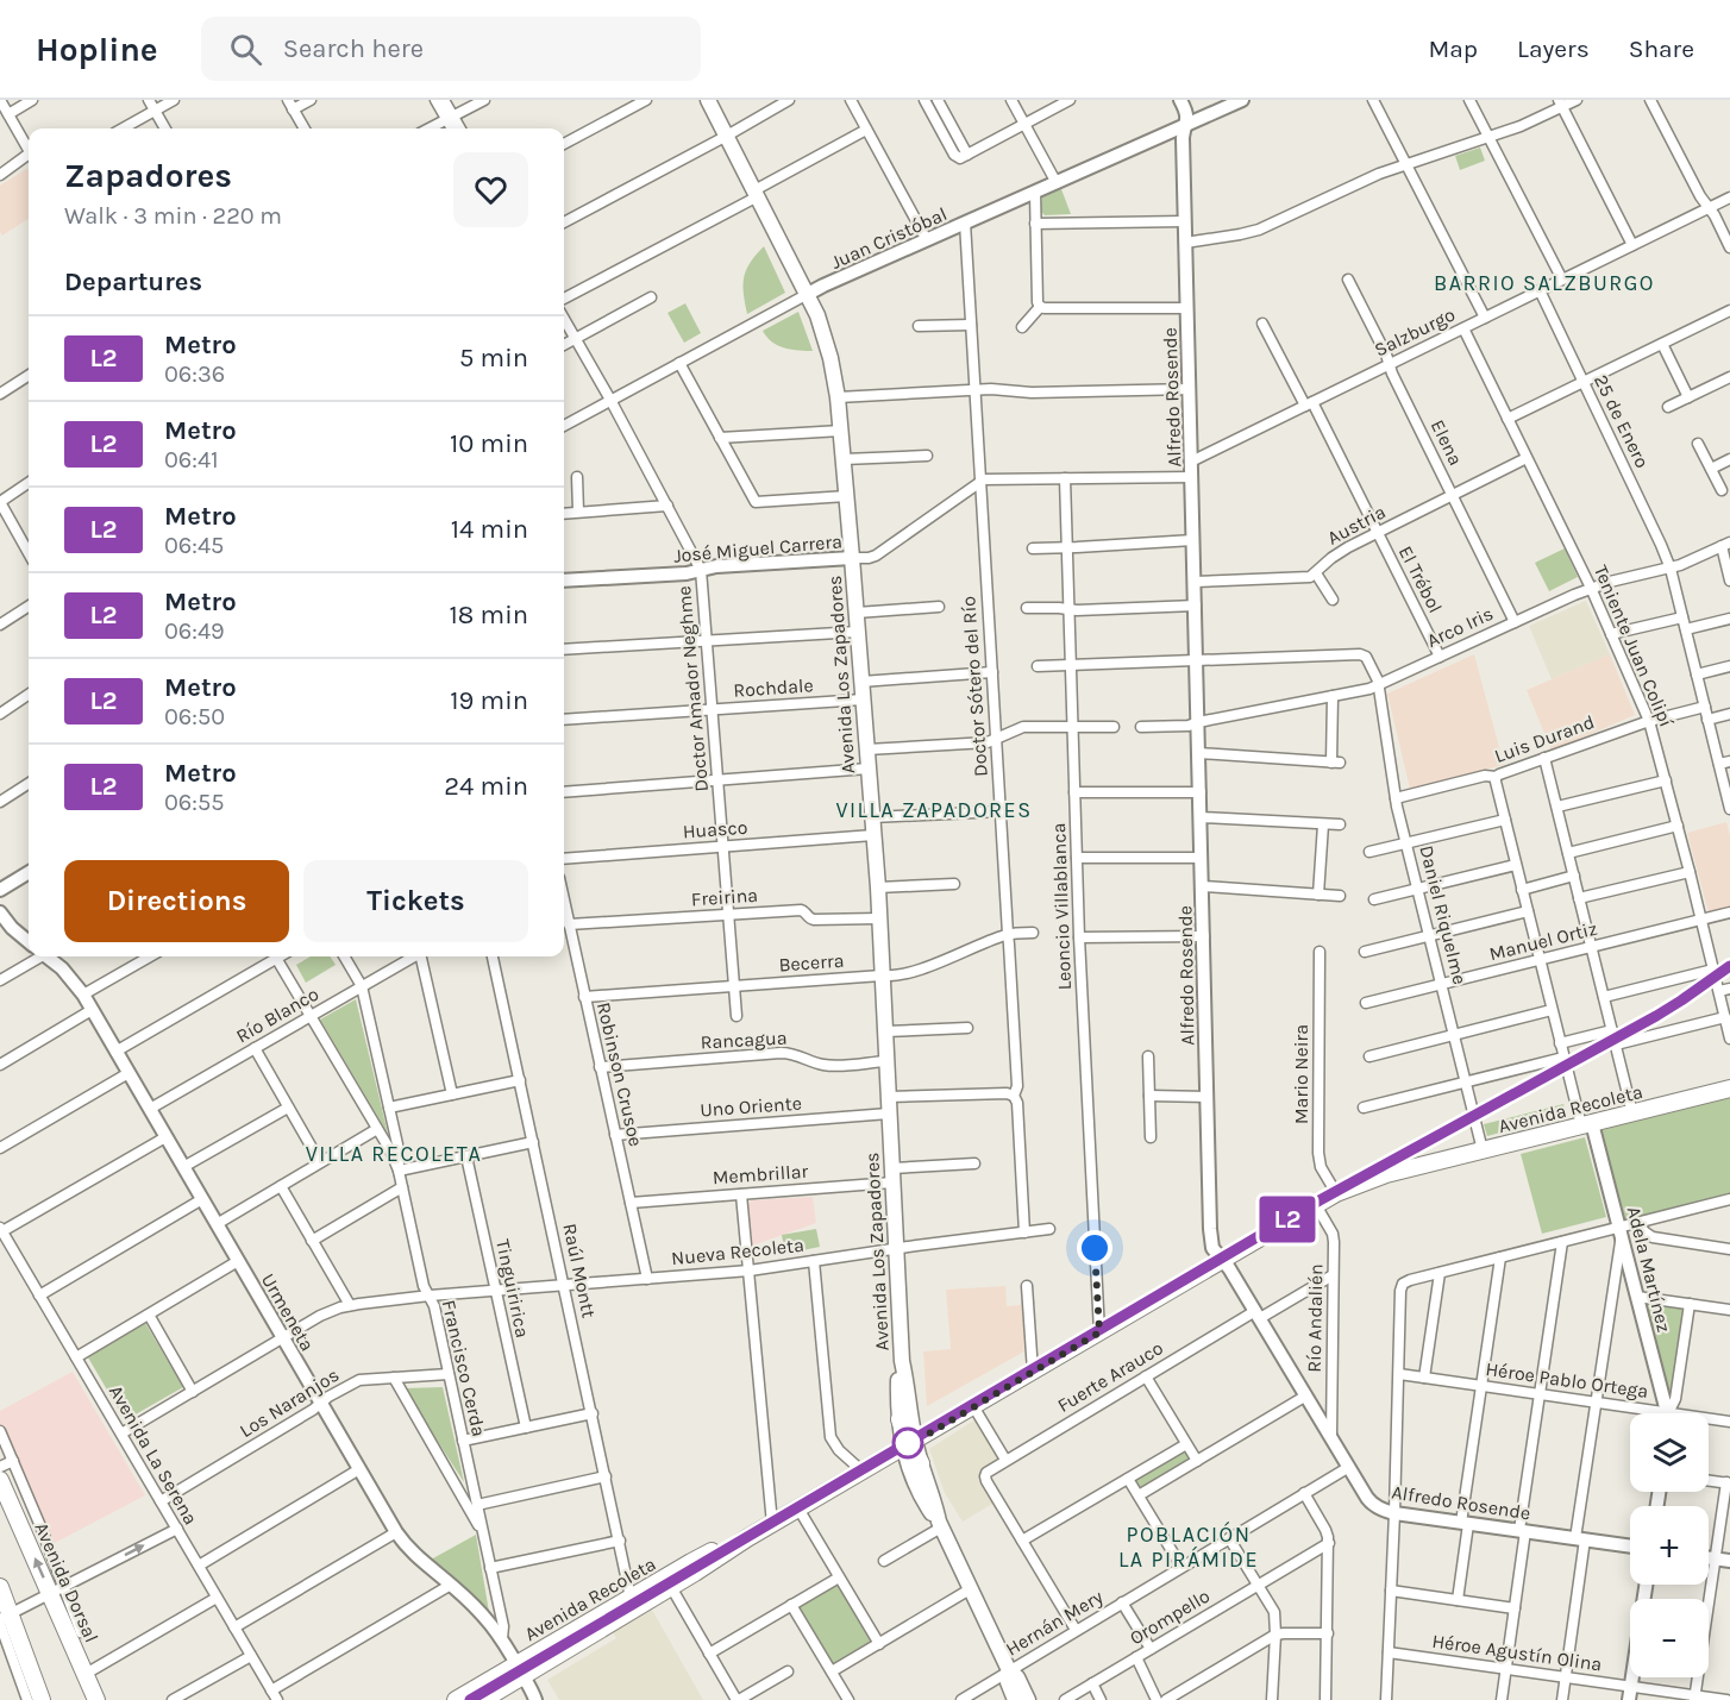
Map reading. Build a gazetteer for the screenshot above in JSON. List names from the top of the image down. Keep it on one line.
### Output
{"streets":{"main road":["Avenida Los Zapadores","Avenida Recoleta","Avenida Dorsal"],"street":["Juan Cristóbal","Salzburgo","Alfredo Rosende","25 de Enero","Elena","Austria","José Miguel Carrera","El Trébol","Arco Iris","Teniente Juan Colipí","Doctor Sótero del Río","Rochdale","Doctor Amador Neghme","Luis Durand","Huasco","Freirina","Leoncio Villablanca","Daniel Riquelme","Manuel Ortiz","Becerra","Río Blanco","Rancagua","Robinson Crusoe","Mario Neira","Uno Oriente","Membrillar","Nueva Recoleta","Adela Martínez","Raúl Montt","Tinguiririca","Urmeneta","Río Andalién","Francisco Cerda","Fuerte Arauco","Héroe Pablo Ortega","Los Naranjos","Avenida La Serena","Orompello","Hernán Mery","Héroe Agustín Olina"]},"crossings":[["Juan Cristóbal","Alfredo Rosende"],["Juan Cristóbal","Avenida Los Zapadores"],["Juan Cristóbal","Doctor Sótero del Río"],["Juan Cristóbal","Doctor Amador Neghme"],["Salzburgo","Alfredo Rosende"],["Salzburgo","25 de Enero"],["Salzburgo","Elena"],["Salzburgo","El Trébol"],["Salzburgo","Teniente Juan Colipí"],["Alfredo Rosende","Arco Iris"],["Alfredo Rosende","Daniel Riquelme"],["Alfredo Rosende","Avenida Recoleta"],["Alfredo Rosende","Río Andalién"],["Alfredo Rosende","Fuerte Arauco"],["Alfredo Rosende","Hernán Mery"],["25 de Enero","Arco Iris"],["25 de Enero","Luis Durand"],["Elena","Austria"],["Elena","Arco Iris"],["Austria","El Trébol"],["Austria","Teniente Juan Colipí"],["José Miguel Carrera","Avenida Los Zapadores"],["José Miguel Carrera","Doctor Sótero del Río"],["José Miguel Carrera","Doctor Amador Neghme"],["El Trébol","Arco Iris"],["Arco Iris","Teniente Juan Colipí"],["Arco Iris","Daniel Riquelme"],["Teniente Juan Colipí","Luis Durand"],["Teniente Juan Colipí","Manuel Ortiz"],["Avenida Los Zapadores","Rochdale"],["Avenida Los Zapadores","Huasco"],["Avenida Los Zapadores","Freirina"],["Avenida Los Zapadores","Becerra"],["Avenida Los Zapadores","Rancagua"],["Avenida Los Zapadores","Uno Oriente"],["Avenida Los Zapadores","Avenida Recoleta"],["Avenida Los Zapadores","Membrillar"],["Avenida Los Zapadores","Nueva Recoleta"],["Avenida Los Zapadores","Hernán Mery"],["Doctor Sótero del Río","Becerra"],["Doctor Sótero del Río","Nueva Recoleta"],["Rochdale","Doctor Amador Neghme"],["Doctor Amador Neghme","Huasco"],["Doctor Amador Neghme","Freirina"],["Doctor Amador Neghme","Becerra"],["Luis Durand","Daniel Riquelme"],["Freirina","Robinson Crusoe"],["Leoncio Villablanca","Avenida Recoleta"],["Daniel Riquelme","Manuel Ortiz"],["Daniel Riquelme","Avenida Recoleta"],["Becerra","Robinson Crusoe"],["Río Blanco","Urmeneta"],["Río Blanco","Francisco Cerda"],["Rancagua","Robinson Crusoe"],["Robinson Crusoe","Uno Oriente"],["Robinson Crusoe","Membrillar"],["Robinson Crusoe","Nueva Recoleta"],["Mario Neira","Avenida Recoleta"],["Avenida Recoleta","Adela Martínez"],["Avenida Recoleta","Raúl Montt"],["Avenida Recoleta","Urmeneta"],["Avenida Recoleta","Río Andalién"],["Nueva Recoleta","Raúl Montt"],["Nueva Recoleta","Tinguiririca"],["Nueva Recoleta","Urmeneta"],["Nueva Recoleta","Francisco Cerda"],["Nueva Recoleta","Avenida La Serena"],["Urmeneta","Francisco Cerda"],["Urmeneta","Los Naranjos"],["Río Andalién","Fuerte Arauco"],["Francisco Cerda","Los Naranjos"],["Los Naranjos","Avenida La Serena"]],"districts":["BARRIO SALZBURGO","VILLA ZAPADORES","VILLA RECOLETA","POBLACIÓN LA PIRÁMIDE"],"lines":["metro line L2"],"page":{"header":"Hopline","search":"Search here","nav":["Map","Layers","Share"],"on_map":"L2","heading":[["Zapadores","Walk · 3 min · 220 m"],"Departures"],"list":[{"mark":"L2","name":"Metro","note":"06:36","value":"5 min"},{"mark":"L2","name":"Metro","note":"06:41","value":"10 min"},{"mark":"L2","name":"Metro","note":"06:45","value":"14 min"},{"mark":"L2","name":"Metro","note":"06:49","value":"18 min"},{"mark":"L2","name":"Metro","note":"06:50","value":"19 min"},{"mark":"L2","name":"Metro","note":"06:55","value":"24 min"}],"buttons":["Directions","Tickets"],"map_buttons":["+","−"]}}
